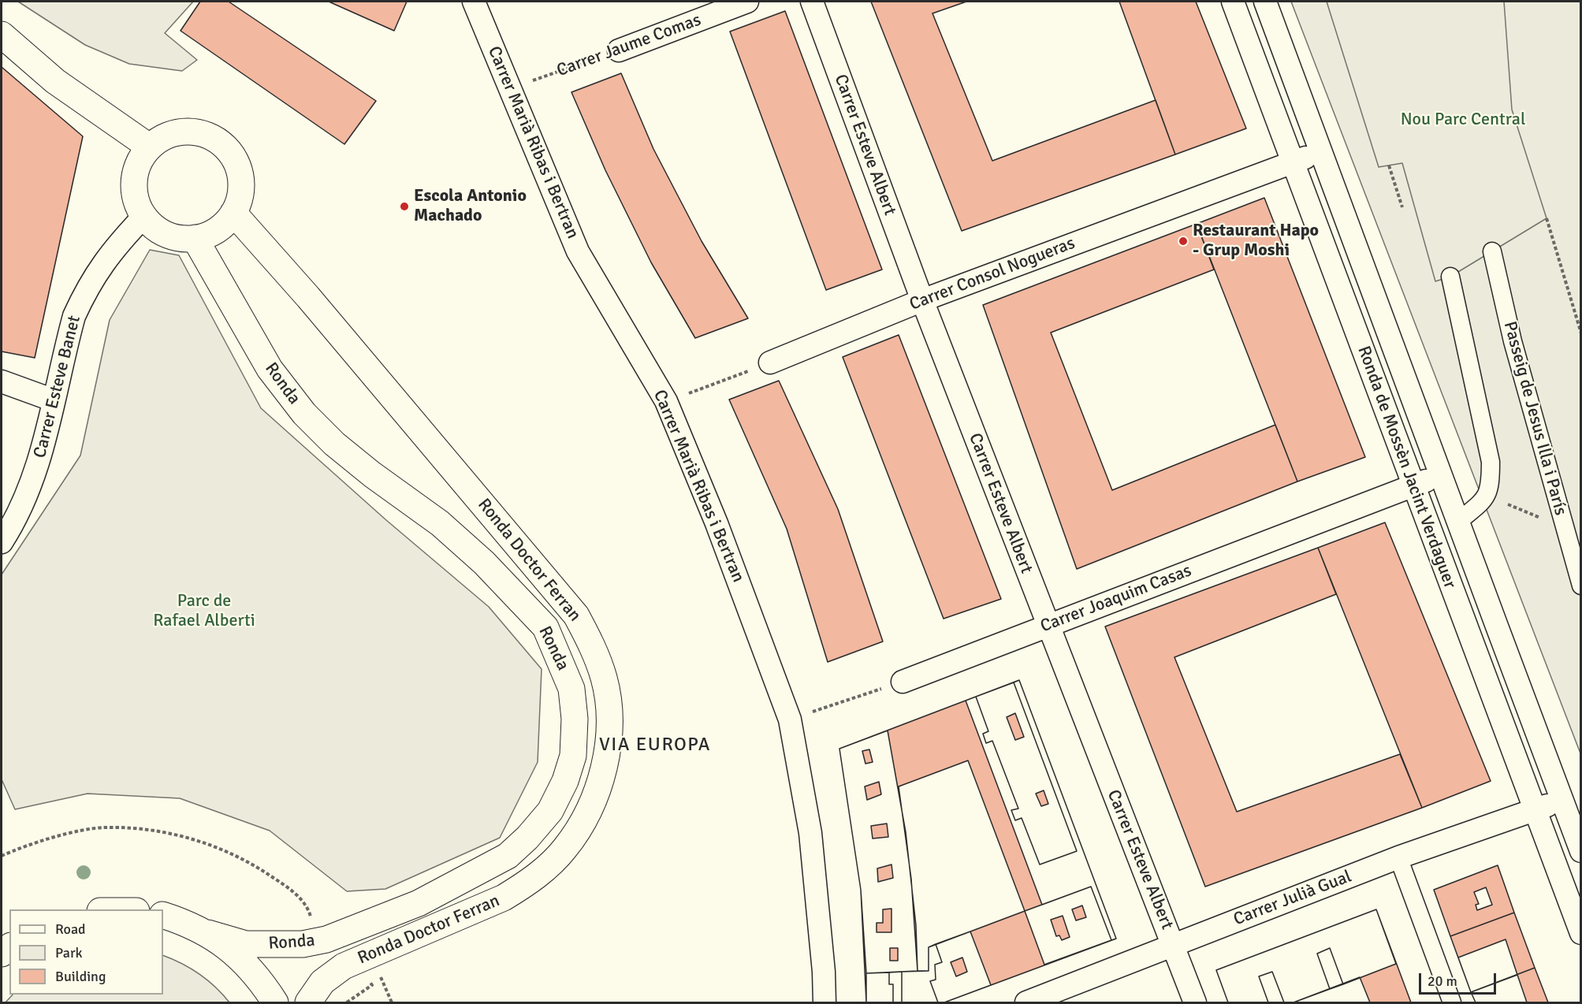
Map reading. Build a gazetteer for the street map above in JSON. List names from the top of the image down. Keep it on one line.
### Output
{"streets":{"street":["Carrer Jaume Comas","Carrer Marià Ribas i Bertran","Carrer Esteve Albert","Carrer Consol Nogueras","Ronda","Carrer Esteve Banet","Passeig de Jesus Illa i París","Ronda de Mossèn Jacint Verdaguer","Ronda Doctor Ferran","Carrer Joaquim Casas","Carrer Julià Gual"]},"crossings":[["Carrer Jaume Comas","Carrer Marià Ribas i Bertran"],["Carrer Esteve Albert","Carrer Consol Nogueras"],["Carrer Esteve Albert","Carrer Joaquim Casas"],["Carrer Esteve Albert","Carrer Julià Gual"],["Carrer Consol Nogueras","Ronda de Mossèn Jacint Verdaguer"],["Ronda","Carrer Esteve Banet"],["Ronda","Ronda Doctor Ferran"],["Carrer Esteve Banet","Ronda Doctor Ferran"],["Ronda de Mossèn Jacint Verdaguer","Carrer Joaquim Casas"],["Ronda de Mossèn Jacint Verdaguer","Carrer Julià Gual"]],"districts":["VIA EUROPA"],"parks":["Nou Parc Central","Parc de Rafael Alberti"],"places":["Escola Antonio Machado","Restaurant Hapo - Grup Moshi"],"legend":["Road","Park","Building"],"scale_bar":"20 m"}
